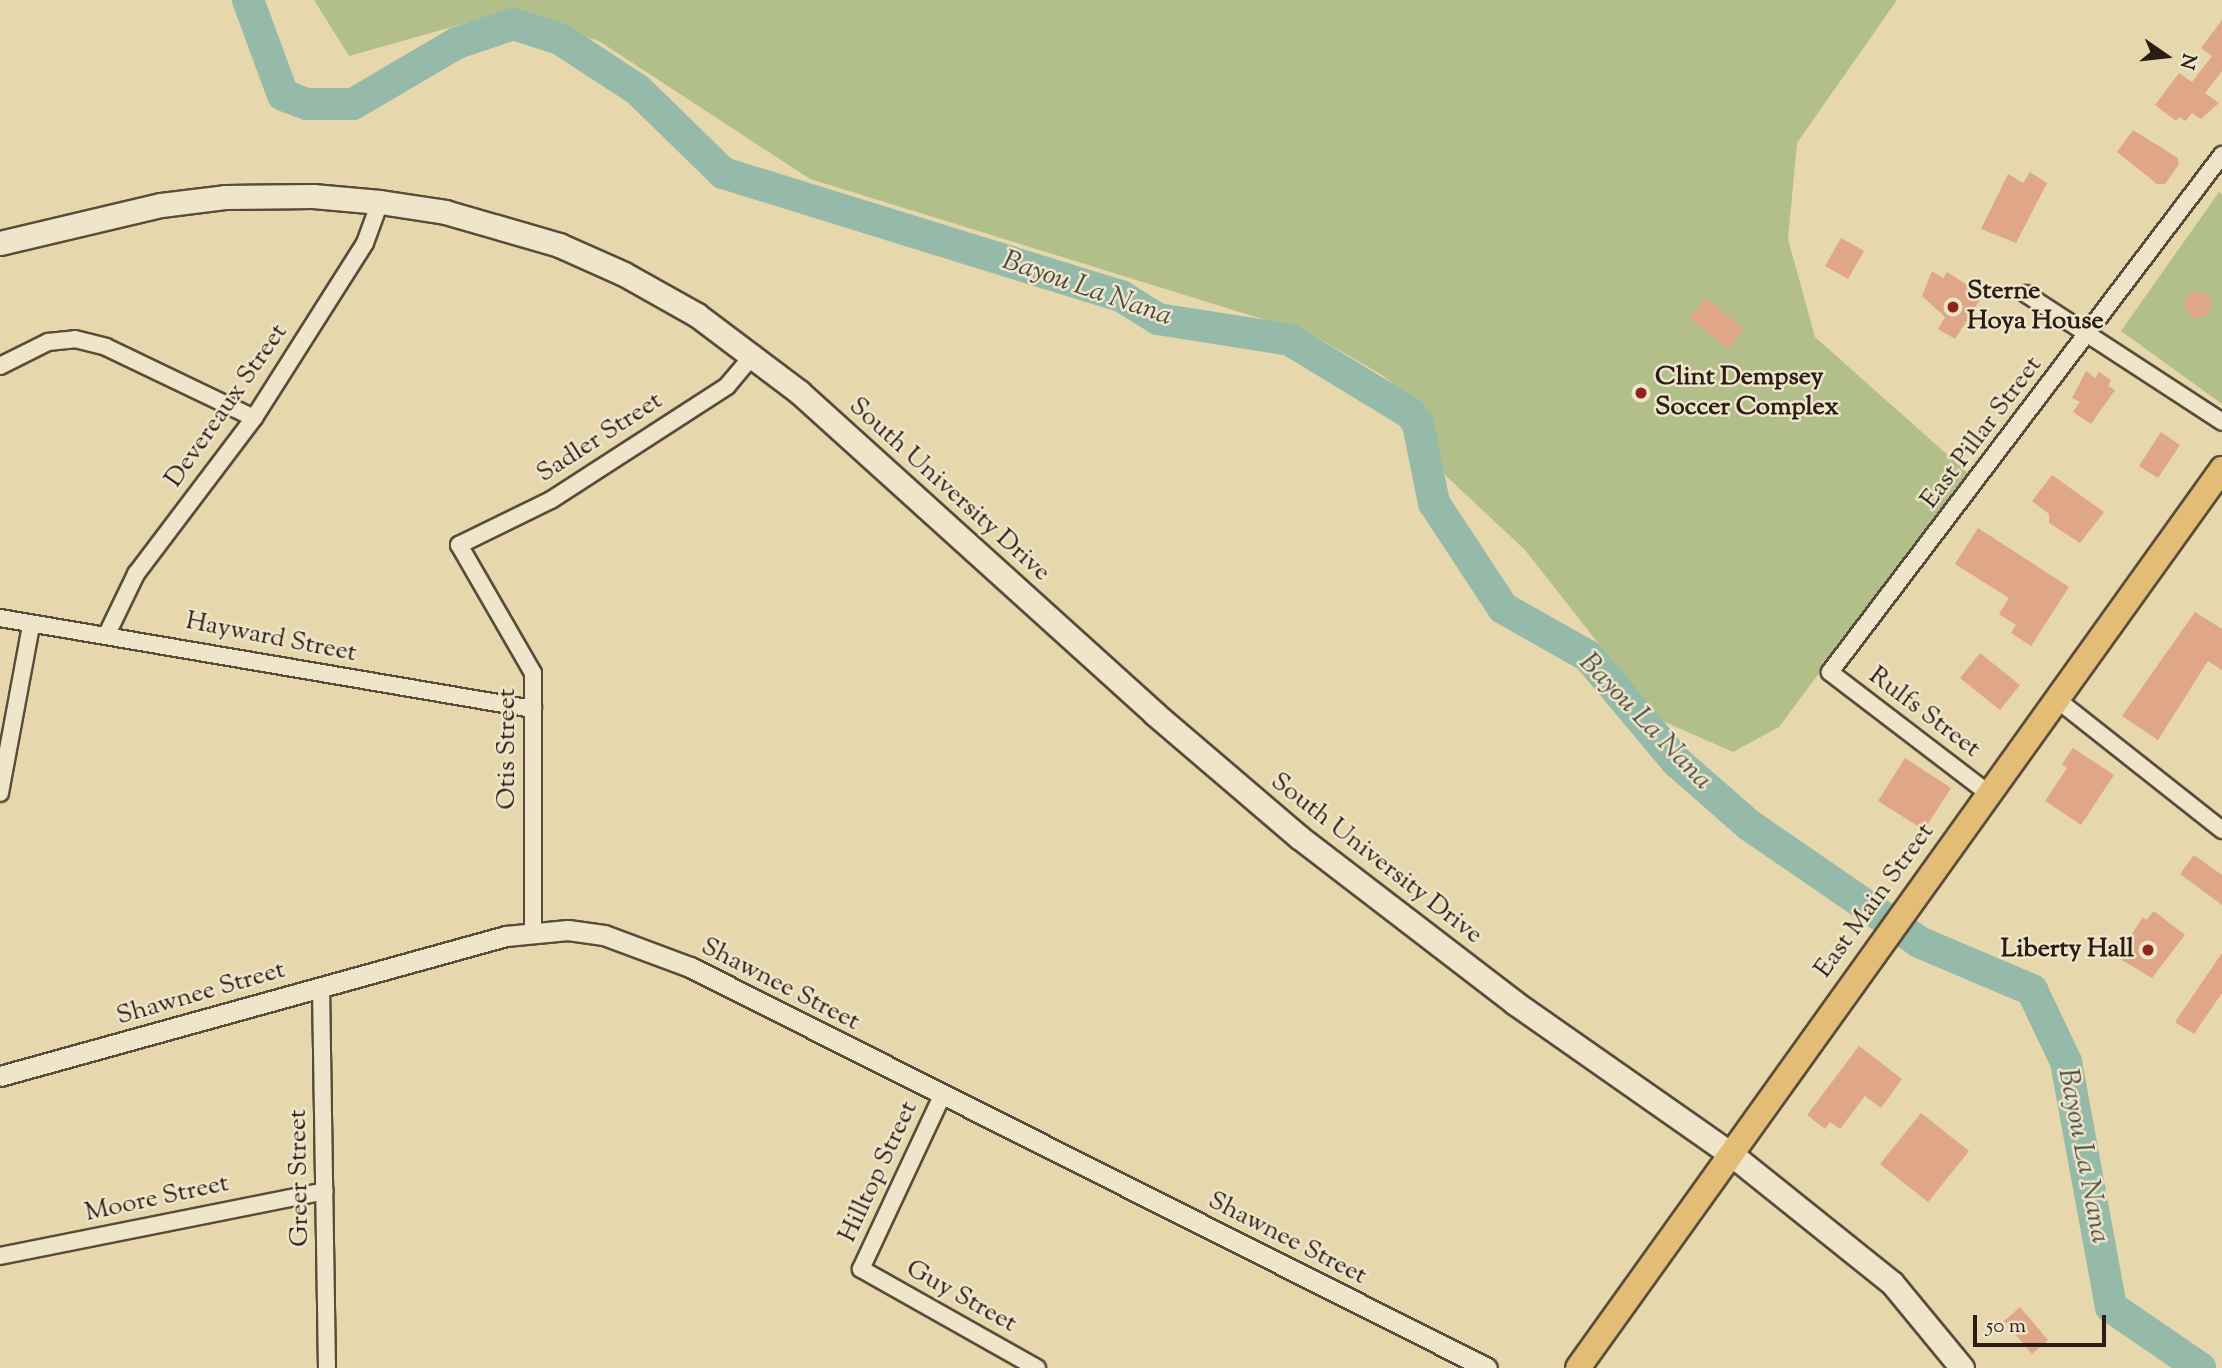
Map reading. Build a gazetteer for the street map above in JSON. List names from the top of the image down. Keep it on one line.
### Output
{"streets":{"main road":["South University Drive","East Main Street"],"street":["Devereaux Street","East Pillar Street","Sadler Street","Hayward Street","Rulfs Street","Otis Street","Shawnee Street","Hilltop Street","Greer Street","Moore Street","Guy Street"]},"crossings":[["Devereaux Street","South University Drive"],["Devereaux Street","Hayward Street"],["East Pillar Street","Rulfs Street"],["Sadler Street","South University Drive"],["Sadler Street","Otis Street"],["South University Drive","East Main Street"],["Hayward Street","Otis Street"],["Rulfs Street","East Main Street"],["Otis Street","Shawnee Street"],["Shawnee Street","Hilltop Street"],["Shawnee Street","Greer Street"],["Hilltop Street","Guy Street"],["Greer Street","Moore Street"]],"water":["Bayou La Nana"],"places":["Sterne Hoya House","Clint Dempsey Soccer Complex","Liberty Hall"],"scale_bar":"50 m","north":"right"}
